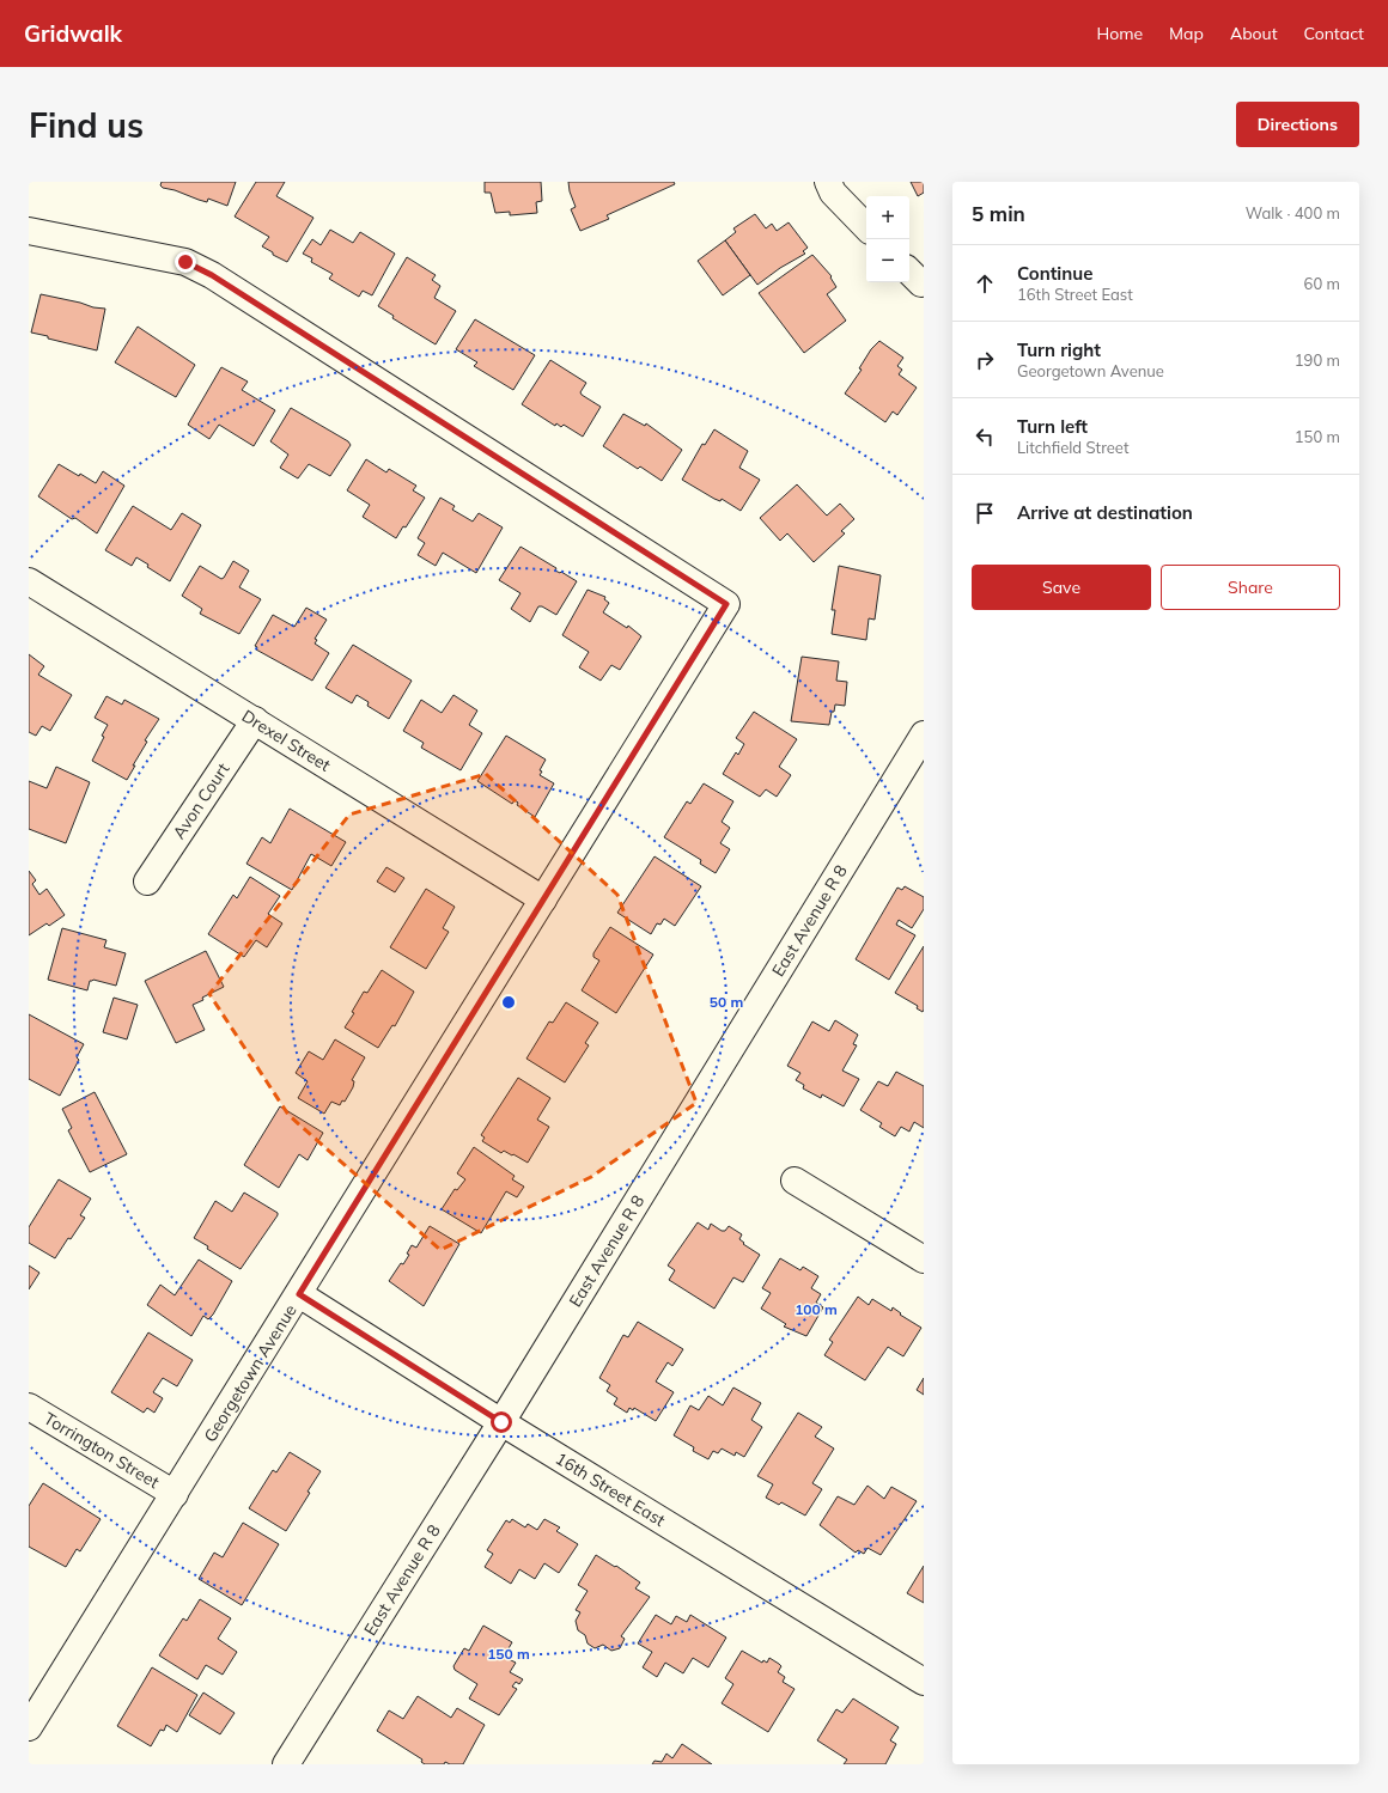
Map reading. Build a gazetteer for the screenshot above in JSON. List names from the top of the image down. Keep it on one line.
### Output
{"streets":{"street":["Drexel Street","Avon Court","East Avenue R 8","Georgetown Avenue","Torrington Street","16th Street East"]},"crossings":[["Drexel Street","Avon Court"],["Drexel Street","Georgetown Avenue"],["East Avenue R 8","16th Street East"],["Georgetown Avenue","Torrington Street"],["Georgetown Avenue","16th Street East"]],"page":{"header":"Gridwalk","nav":["Home","Map","About","Contact"],"buttons":["Directions",["Save","Share"]],"title":"Find us","heading":["5 min","Walk · 400 m"],"map_buttons":["+","−"],"list":[["Continue","16th Street East","60 m"],["Turn right","Georgetown Avenue","190 m"],["Turn left","Litchfield Street","150 m"],"Arrive at destination"]},"rings":["50 m","100 m","150 m"]}
